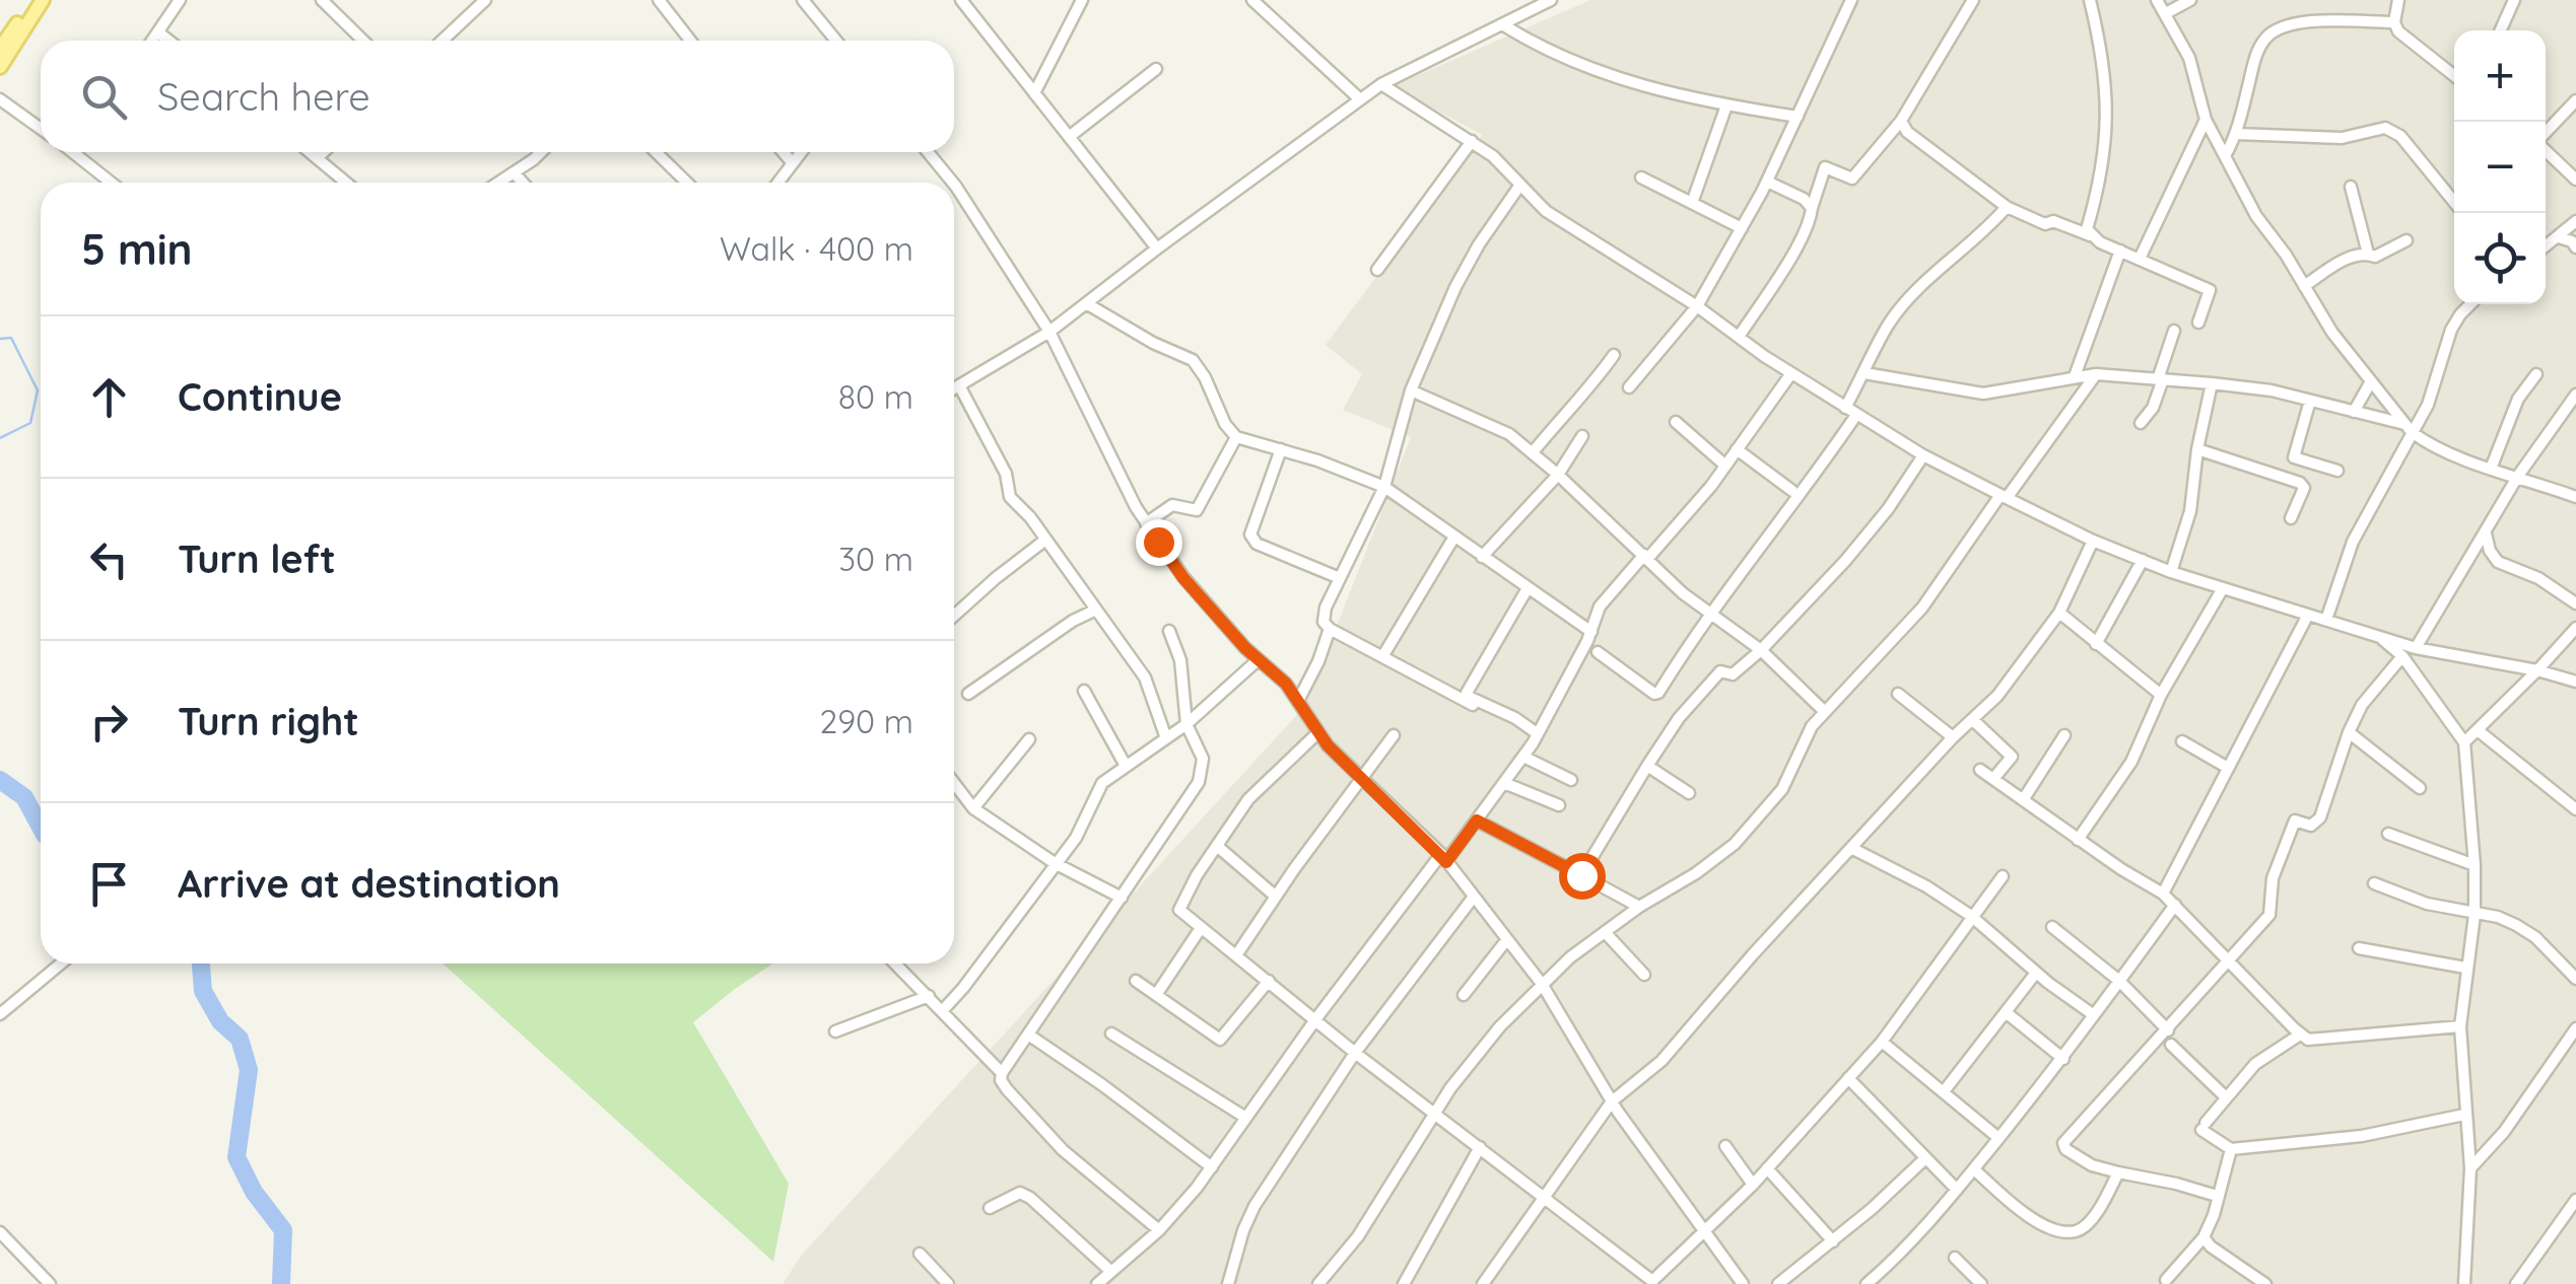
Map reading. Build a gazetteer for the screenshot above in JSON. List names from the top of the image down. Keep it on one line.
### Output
{"page":{"map_buttons":["+","−"],"search":"Search here","heading":["5 min","Walk · 400 m"],"list":[["Continue","80 m"],["Turn left","30 m"],["Turn right","290 m"],"Arrive at destination"]}}
